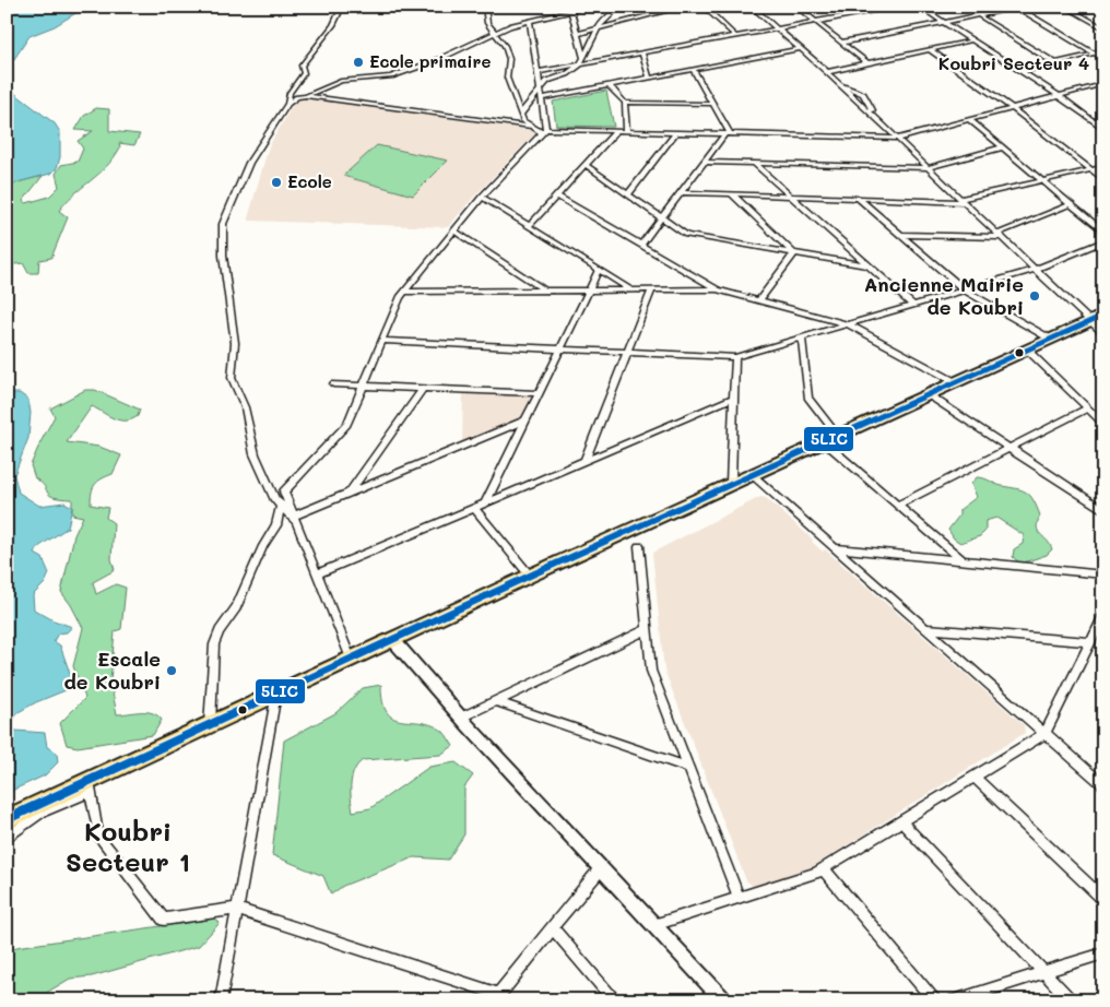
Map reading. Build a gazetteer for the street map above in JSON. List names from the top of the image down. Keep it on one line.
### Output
{"districts":["Koubri Secteur 4","Koubri Secteur 1"],"places":["Ecole primaire","Ecole","Ancienne Mairie de Koubri","Escale de Koubri"],"lines":["transit line 5LIC"]}
